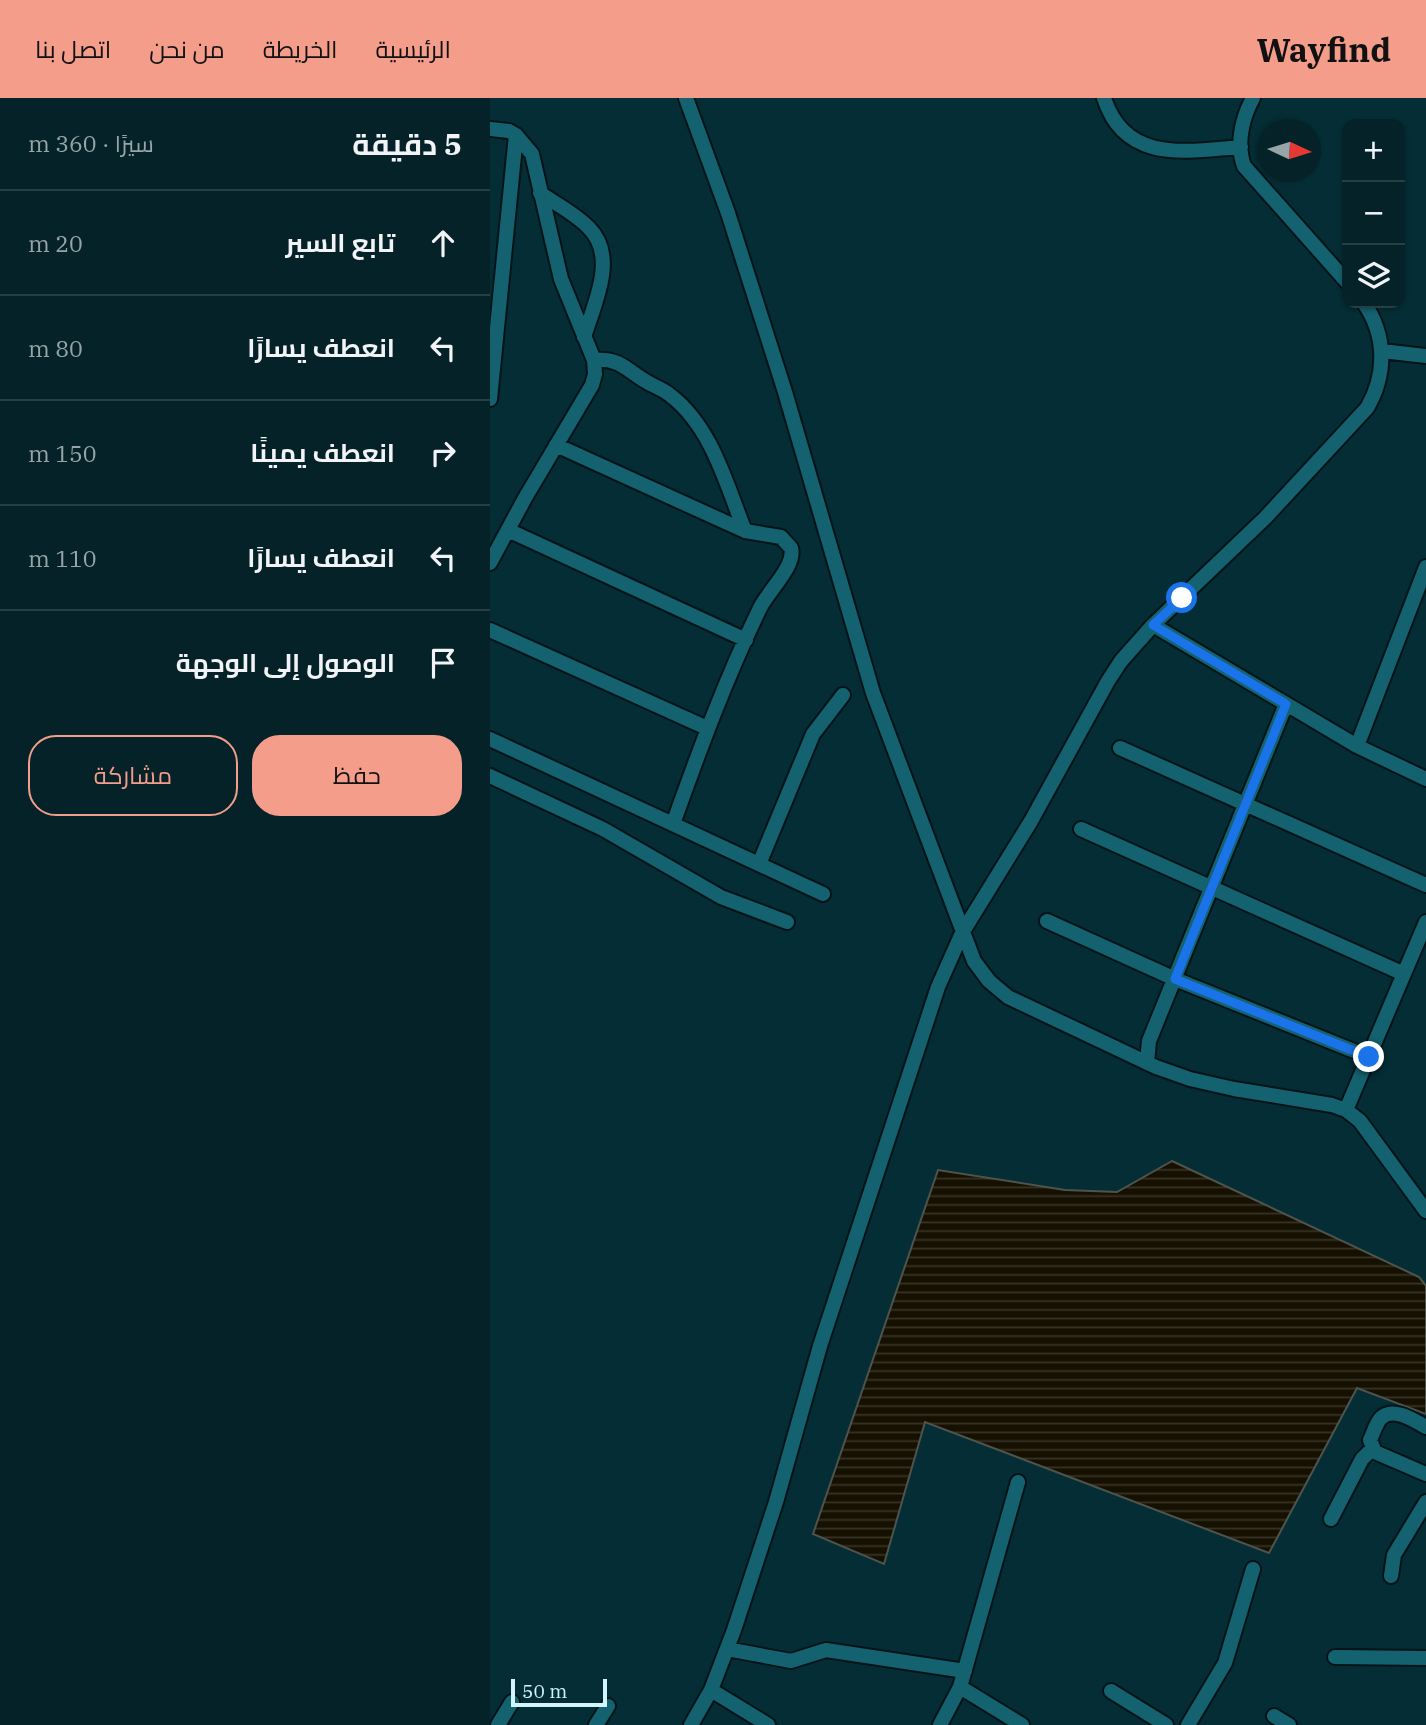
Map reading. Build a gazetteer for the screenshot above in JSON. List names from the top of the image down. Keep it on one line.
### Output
{"scale_bar":"50 m","north":"right","page":{"header":"Wayfind","nav":["الرئيسية","الخريطة","من نحن","اتصل بنا"],"heading":["5 دقيقة","سيرًا · 360 m"],"map_buttons":["+","−"],"list":[["تابع السير","20 m"],["انعطف يسارًا","80 m"],["انعطف يمينًا","150 m"],["انعطف يسارًا","110 m"],"الوصول إلى الوجهة"],"buttons":["حفظ","مشاركة"],"scale":"50 m"}}
